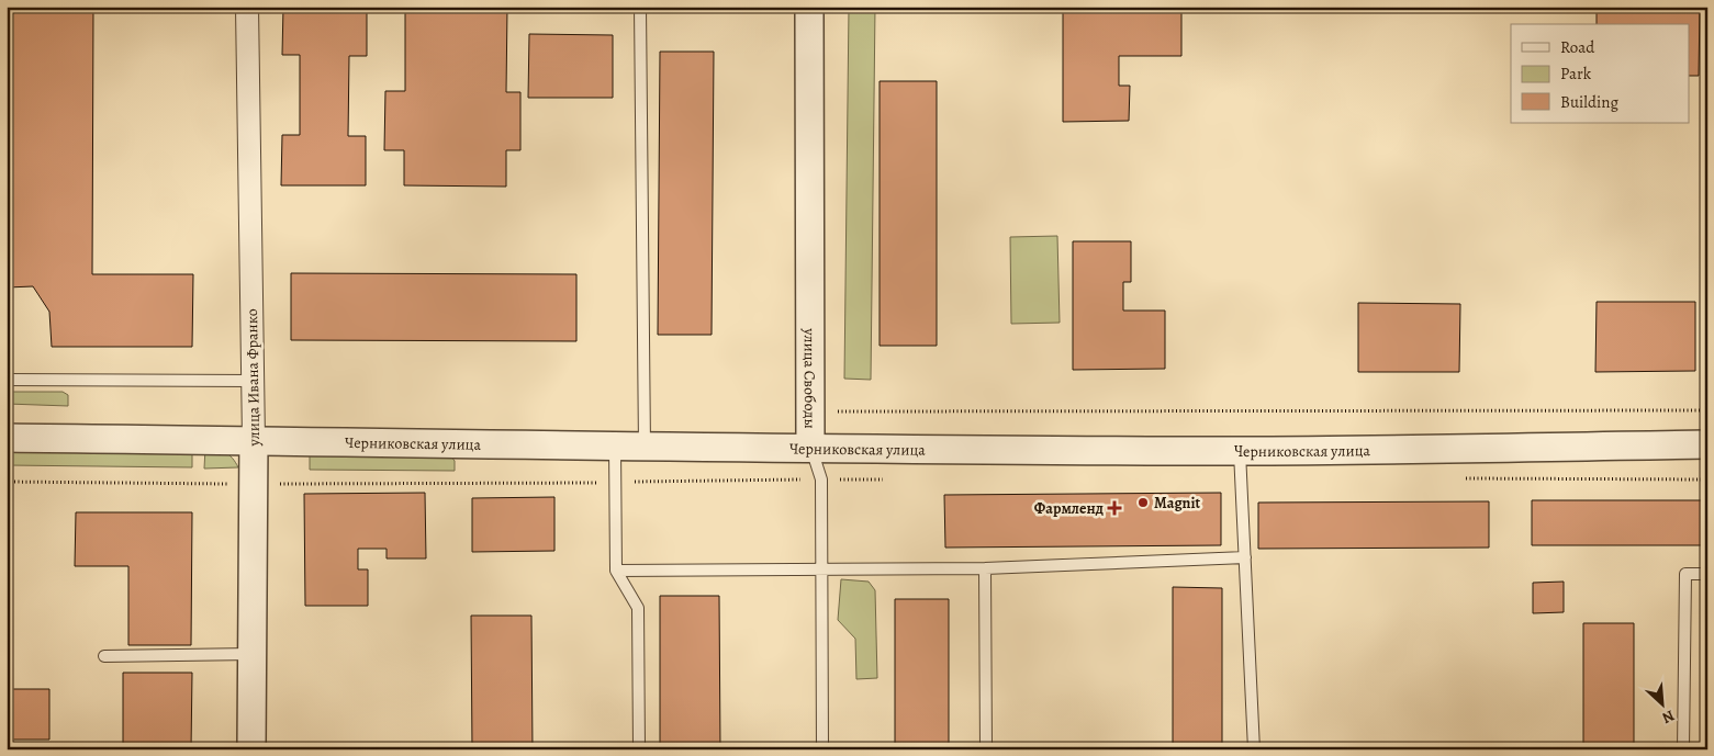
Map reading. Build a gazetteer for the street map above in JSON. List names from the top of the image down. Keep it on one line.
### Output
{"streets":{"street":["улица Ивана Франко","улица Свободы","Черниковская улица"]},"crossings":[["улица Ивана Франко","Черниковская улица"],["улица Свободы","Черниковская улица"]],"places":{"other":["Magnit"],"health":["Фармленд"]},"legend":["Road","Park","Building"],"north":"bottom right"}
